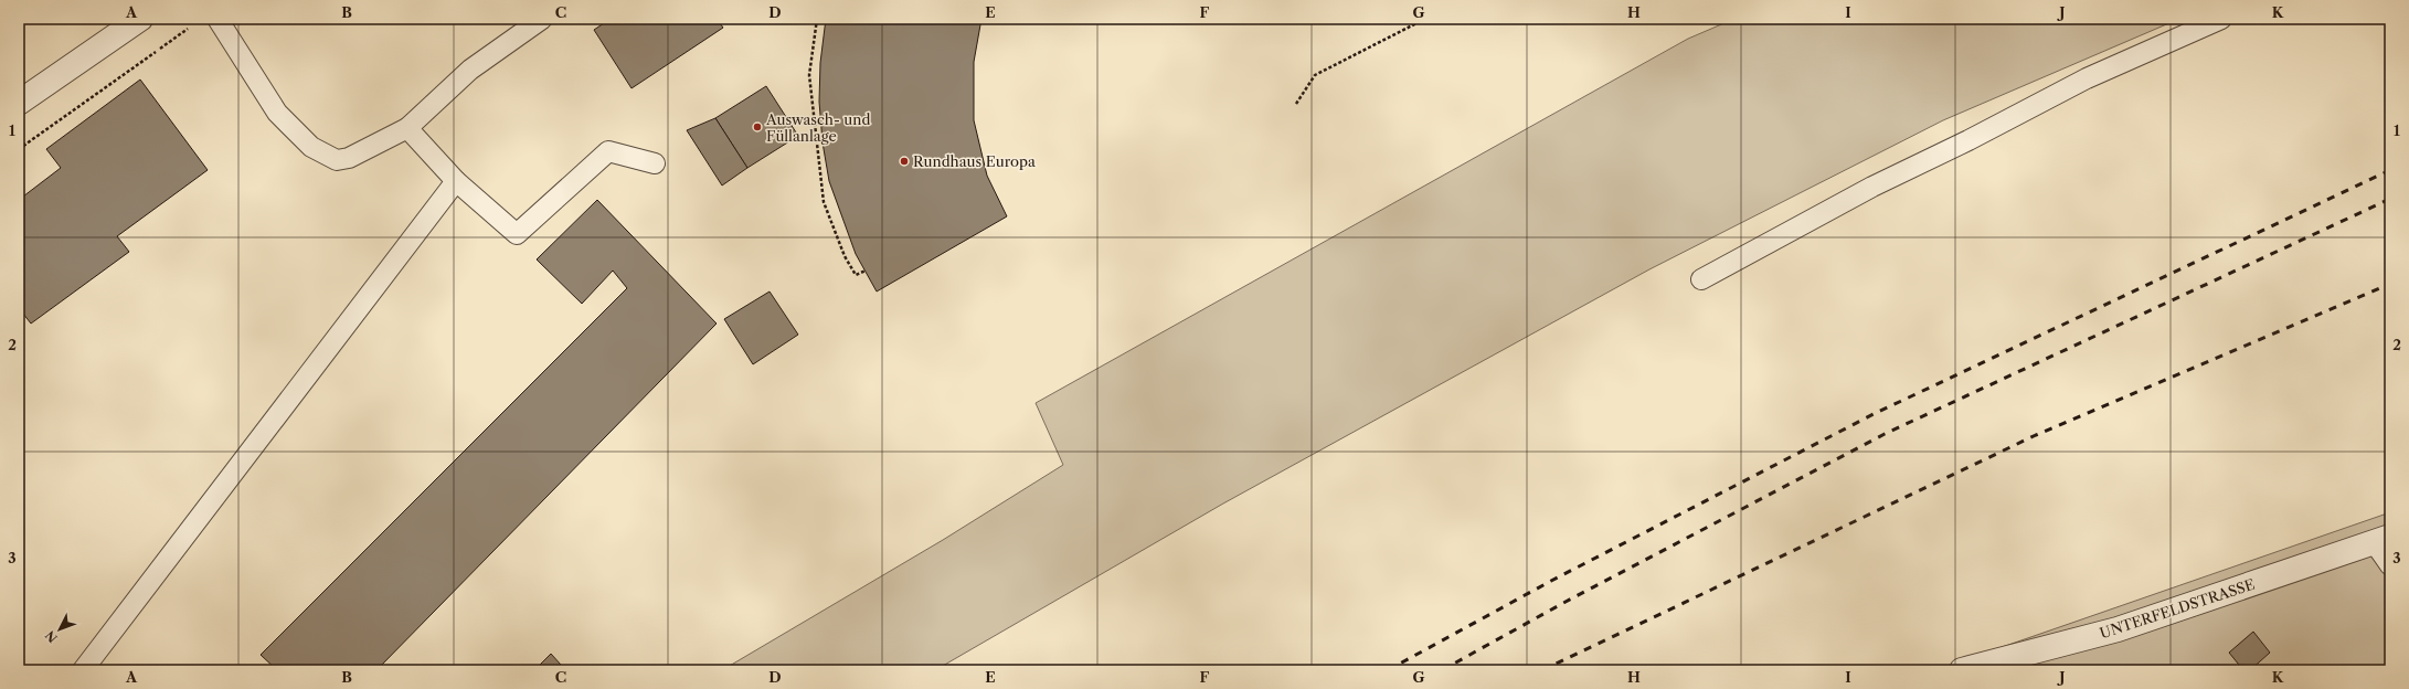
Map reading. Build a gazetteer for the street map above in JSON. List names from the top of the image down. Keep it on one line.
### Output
{"streets":{"street":["UNTERFELDSTRASSE"]},"places":["Auswasch- und Füllanlage","Rundhaus Europa"],"north":"bottom left","grid":{"columns":["A","B","C","D","E","F","G","H","I","J","K"],"rows":["1","2","3"]}}
